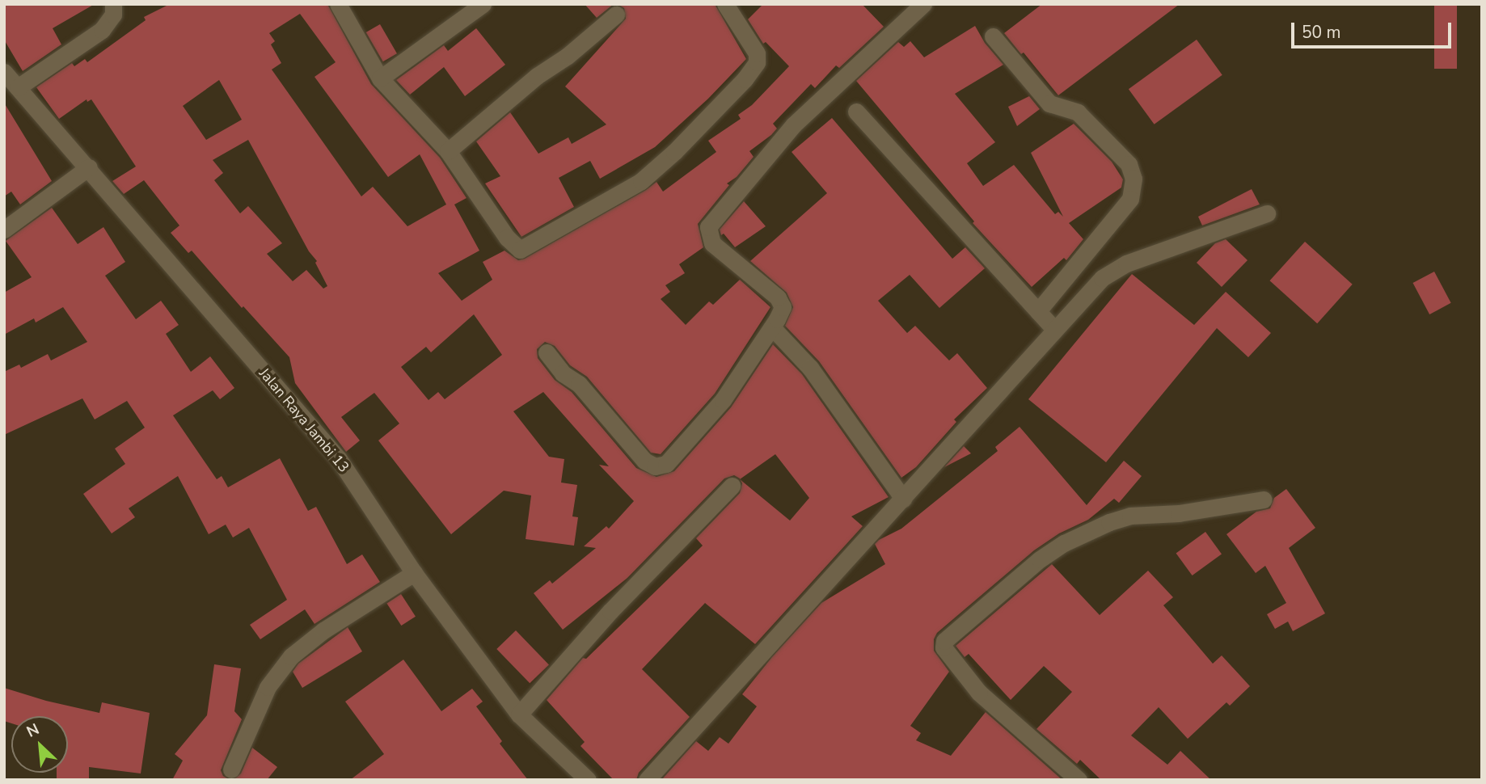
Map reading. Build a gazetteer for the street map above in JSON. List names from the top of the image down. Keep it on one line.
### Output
{"streets":{"street":["Jalan Raya Jambi 13"]},"scale_bar":"50 m","north":"top left"}
